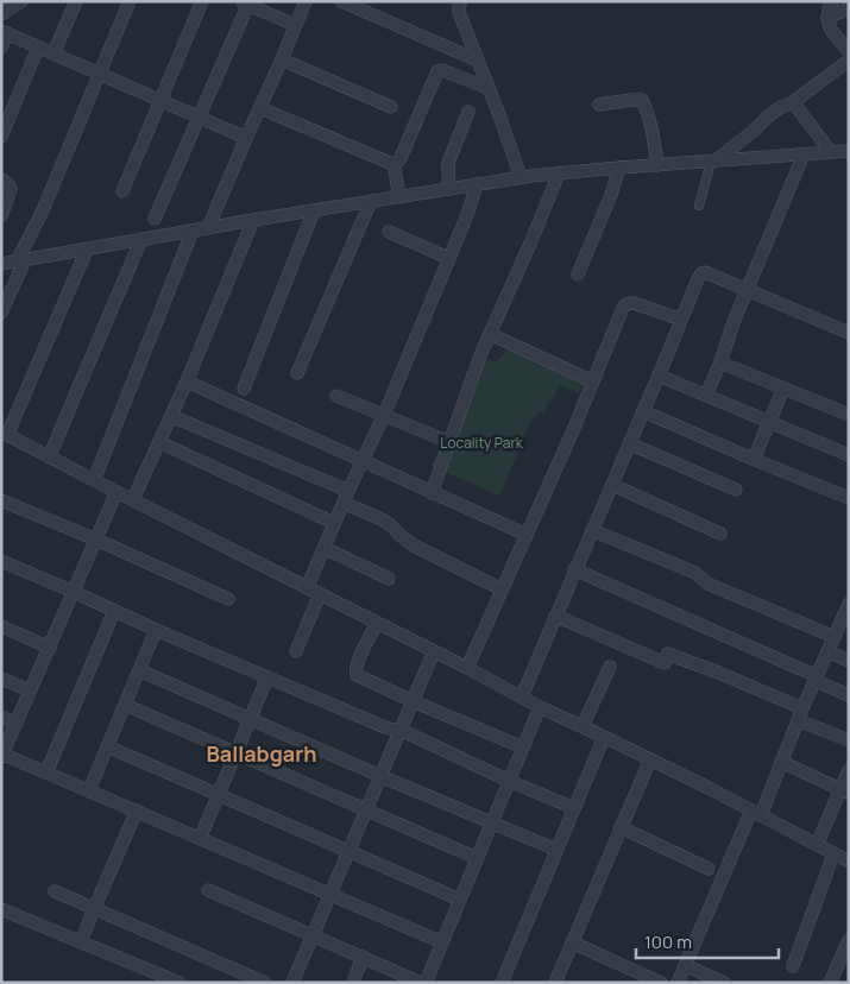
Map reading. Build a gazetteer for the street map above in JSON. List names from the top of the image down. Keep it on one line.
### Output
{"districts":["Ballabgarh"],"parks":["Locality Park"],"scale_bar":"100 m"}
